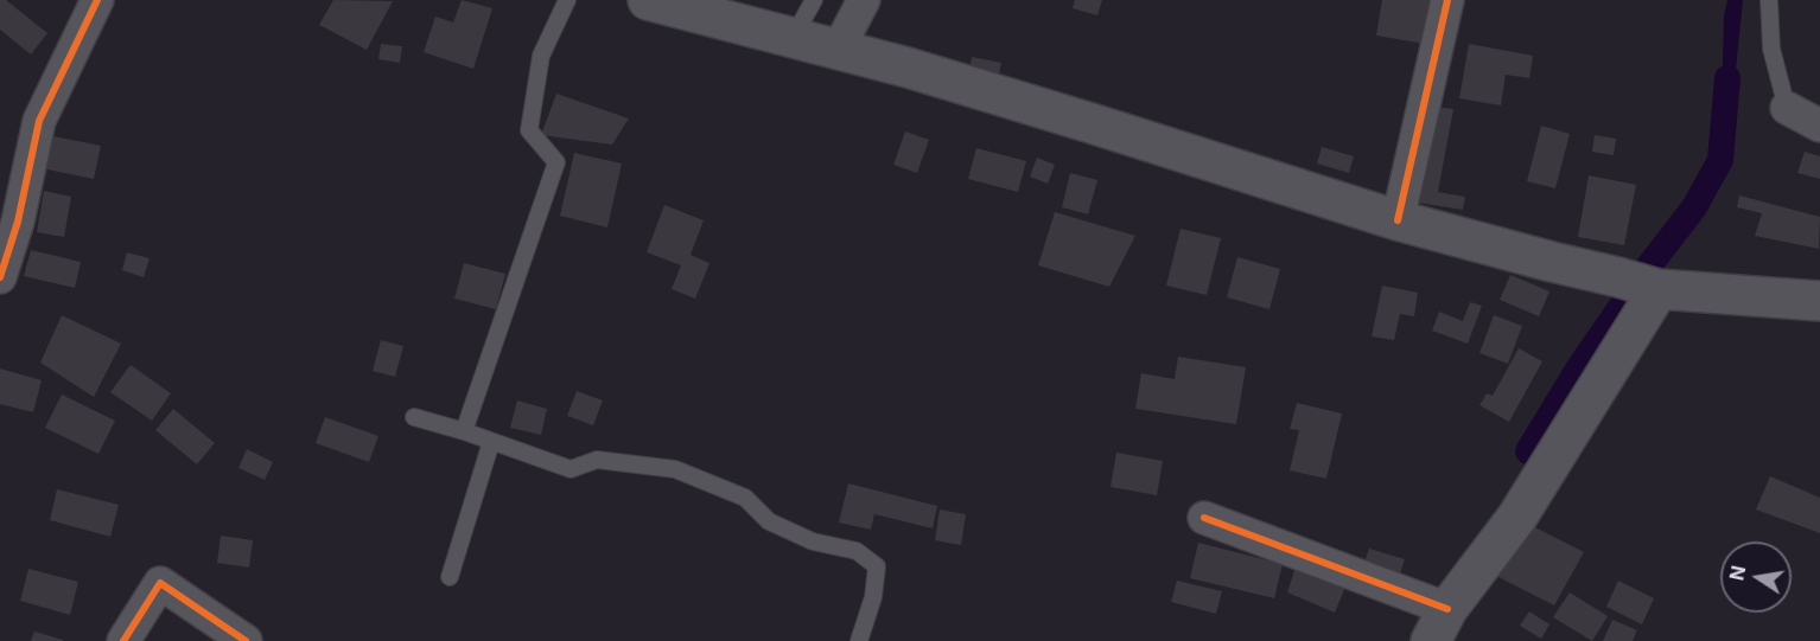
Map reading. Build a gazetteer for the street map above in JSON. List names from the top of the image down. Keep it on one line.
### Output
{"north":"left"}
